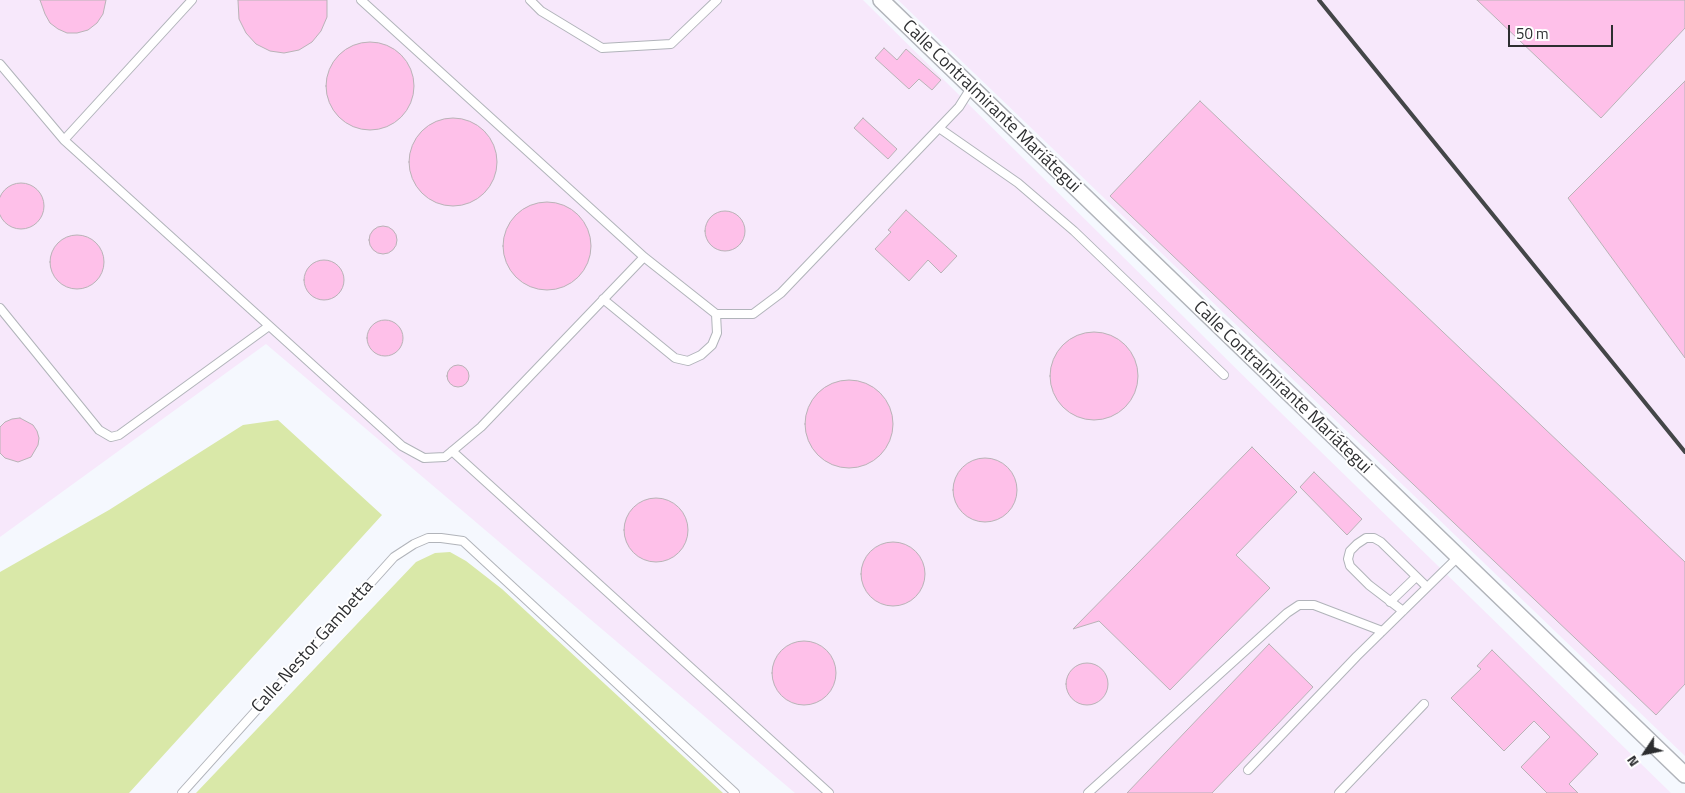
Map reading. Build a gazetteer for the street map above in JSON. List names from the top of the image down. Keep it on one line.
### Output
{"streets":{"street":["Calle Contralmirante Mariátegui"],"lane":["Calle Nestor Gambetta"]},"scale_bar":"50 m","north":"bottom left"}
